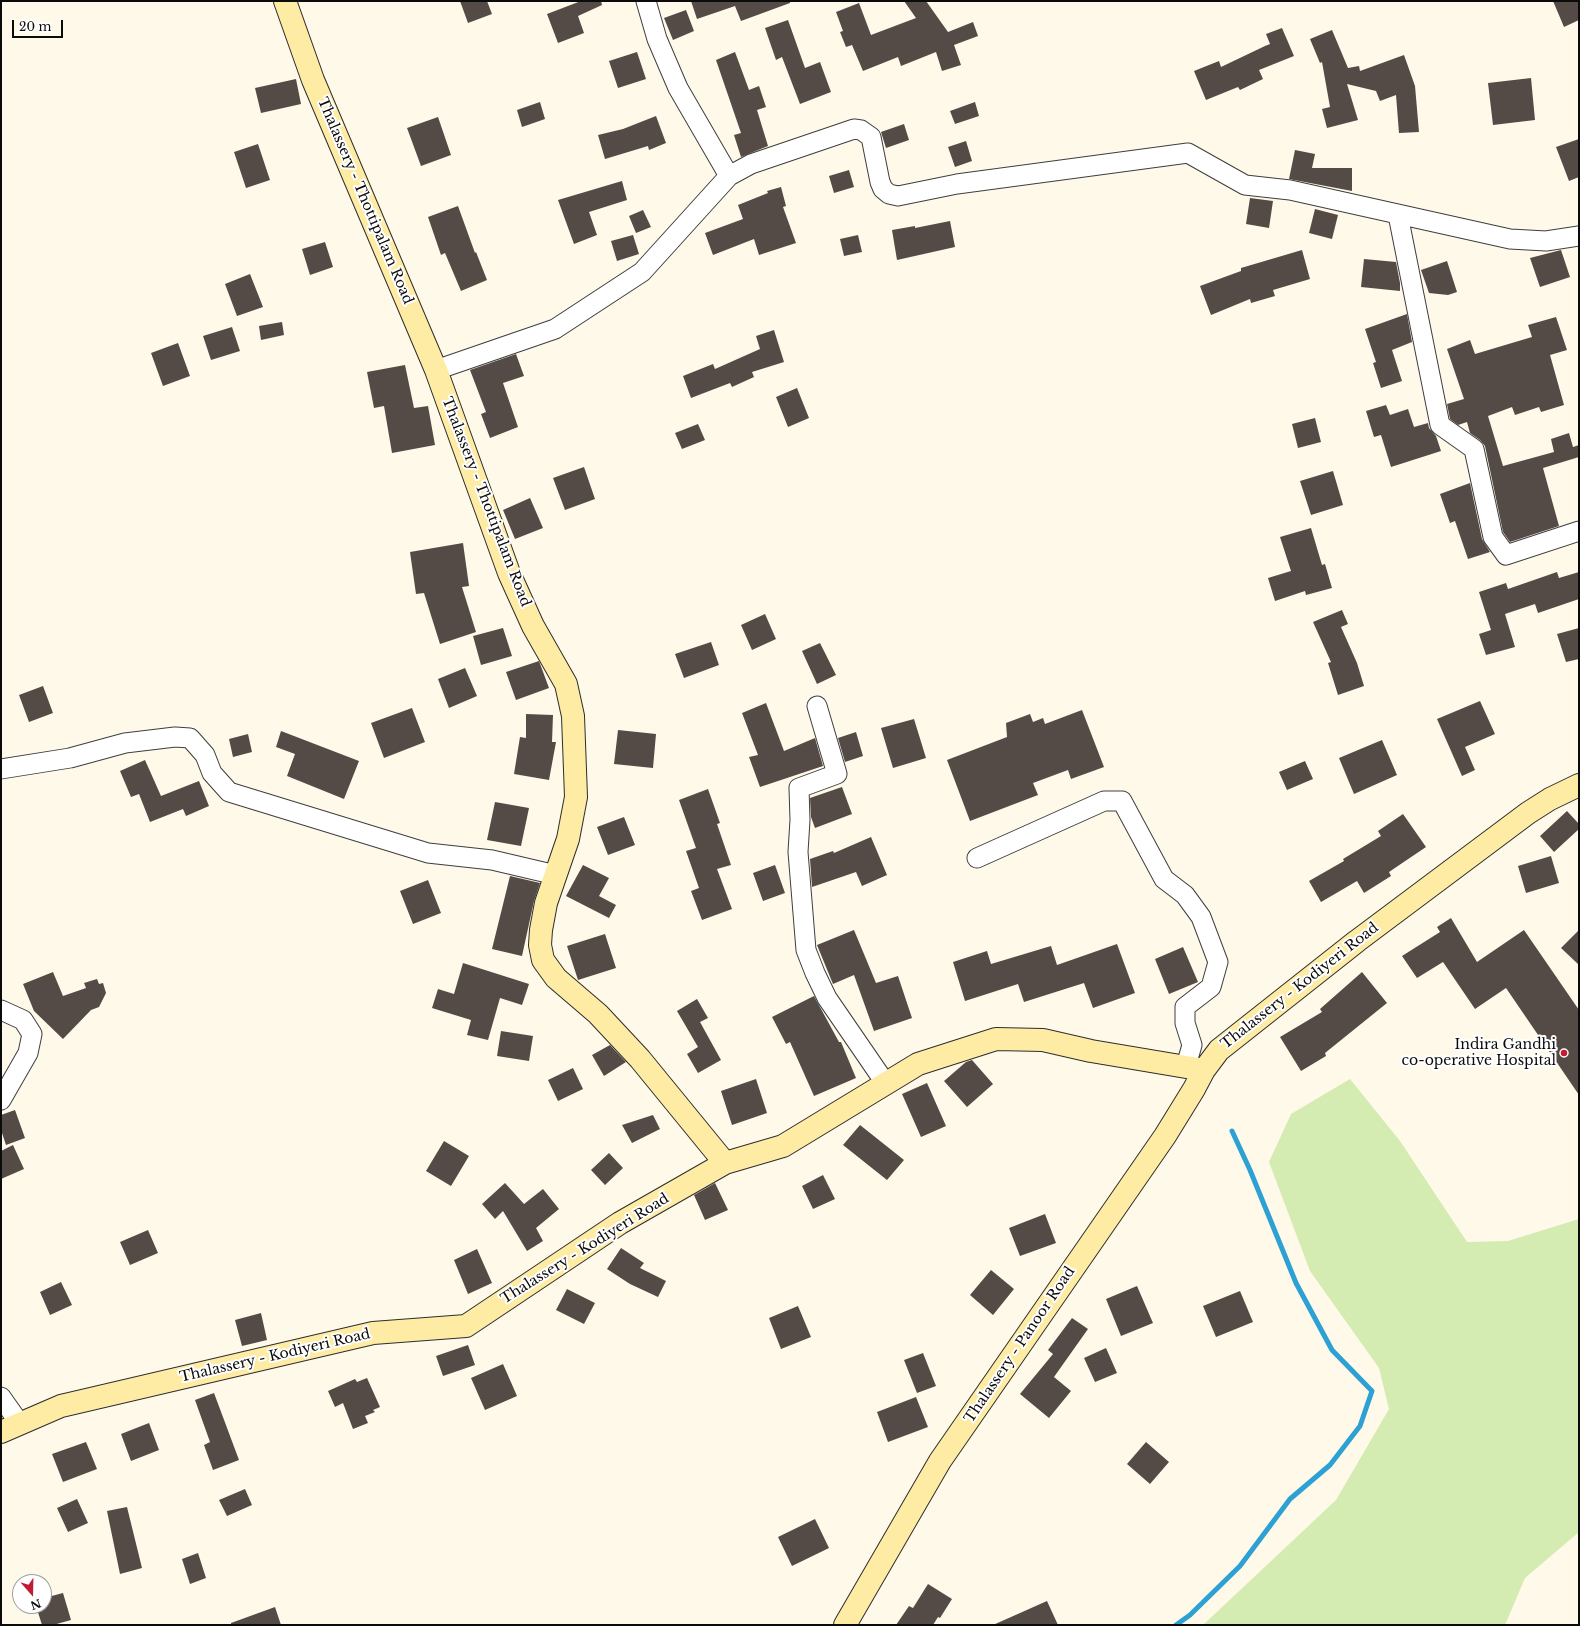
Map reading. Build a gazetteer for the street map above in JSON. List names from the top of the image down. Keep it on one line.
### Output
{"streets":{"main road":["Thalassery - Thottipalam Road","Thalassery - Kodiyeri Road","Thalassery - Panoor Road"]},"crossings":[["Thalassery - Thottipalam Road","Thalassery - Kodiyeri Road"],["Thalassery - Kodiyeri Road","Thalassery - Panoor Road"]],"places":["Indira Gandhi co-operative Hospital"],"scale_bar":"20 m","north":"bottom"}
